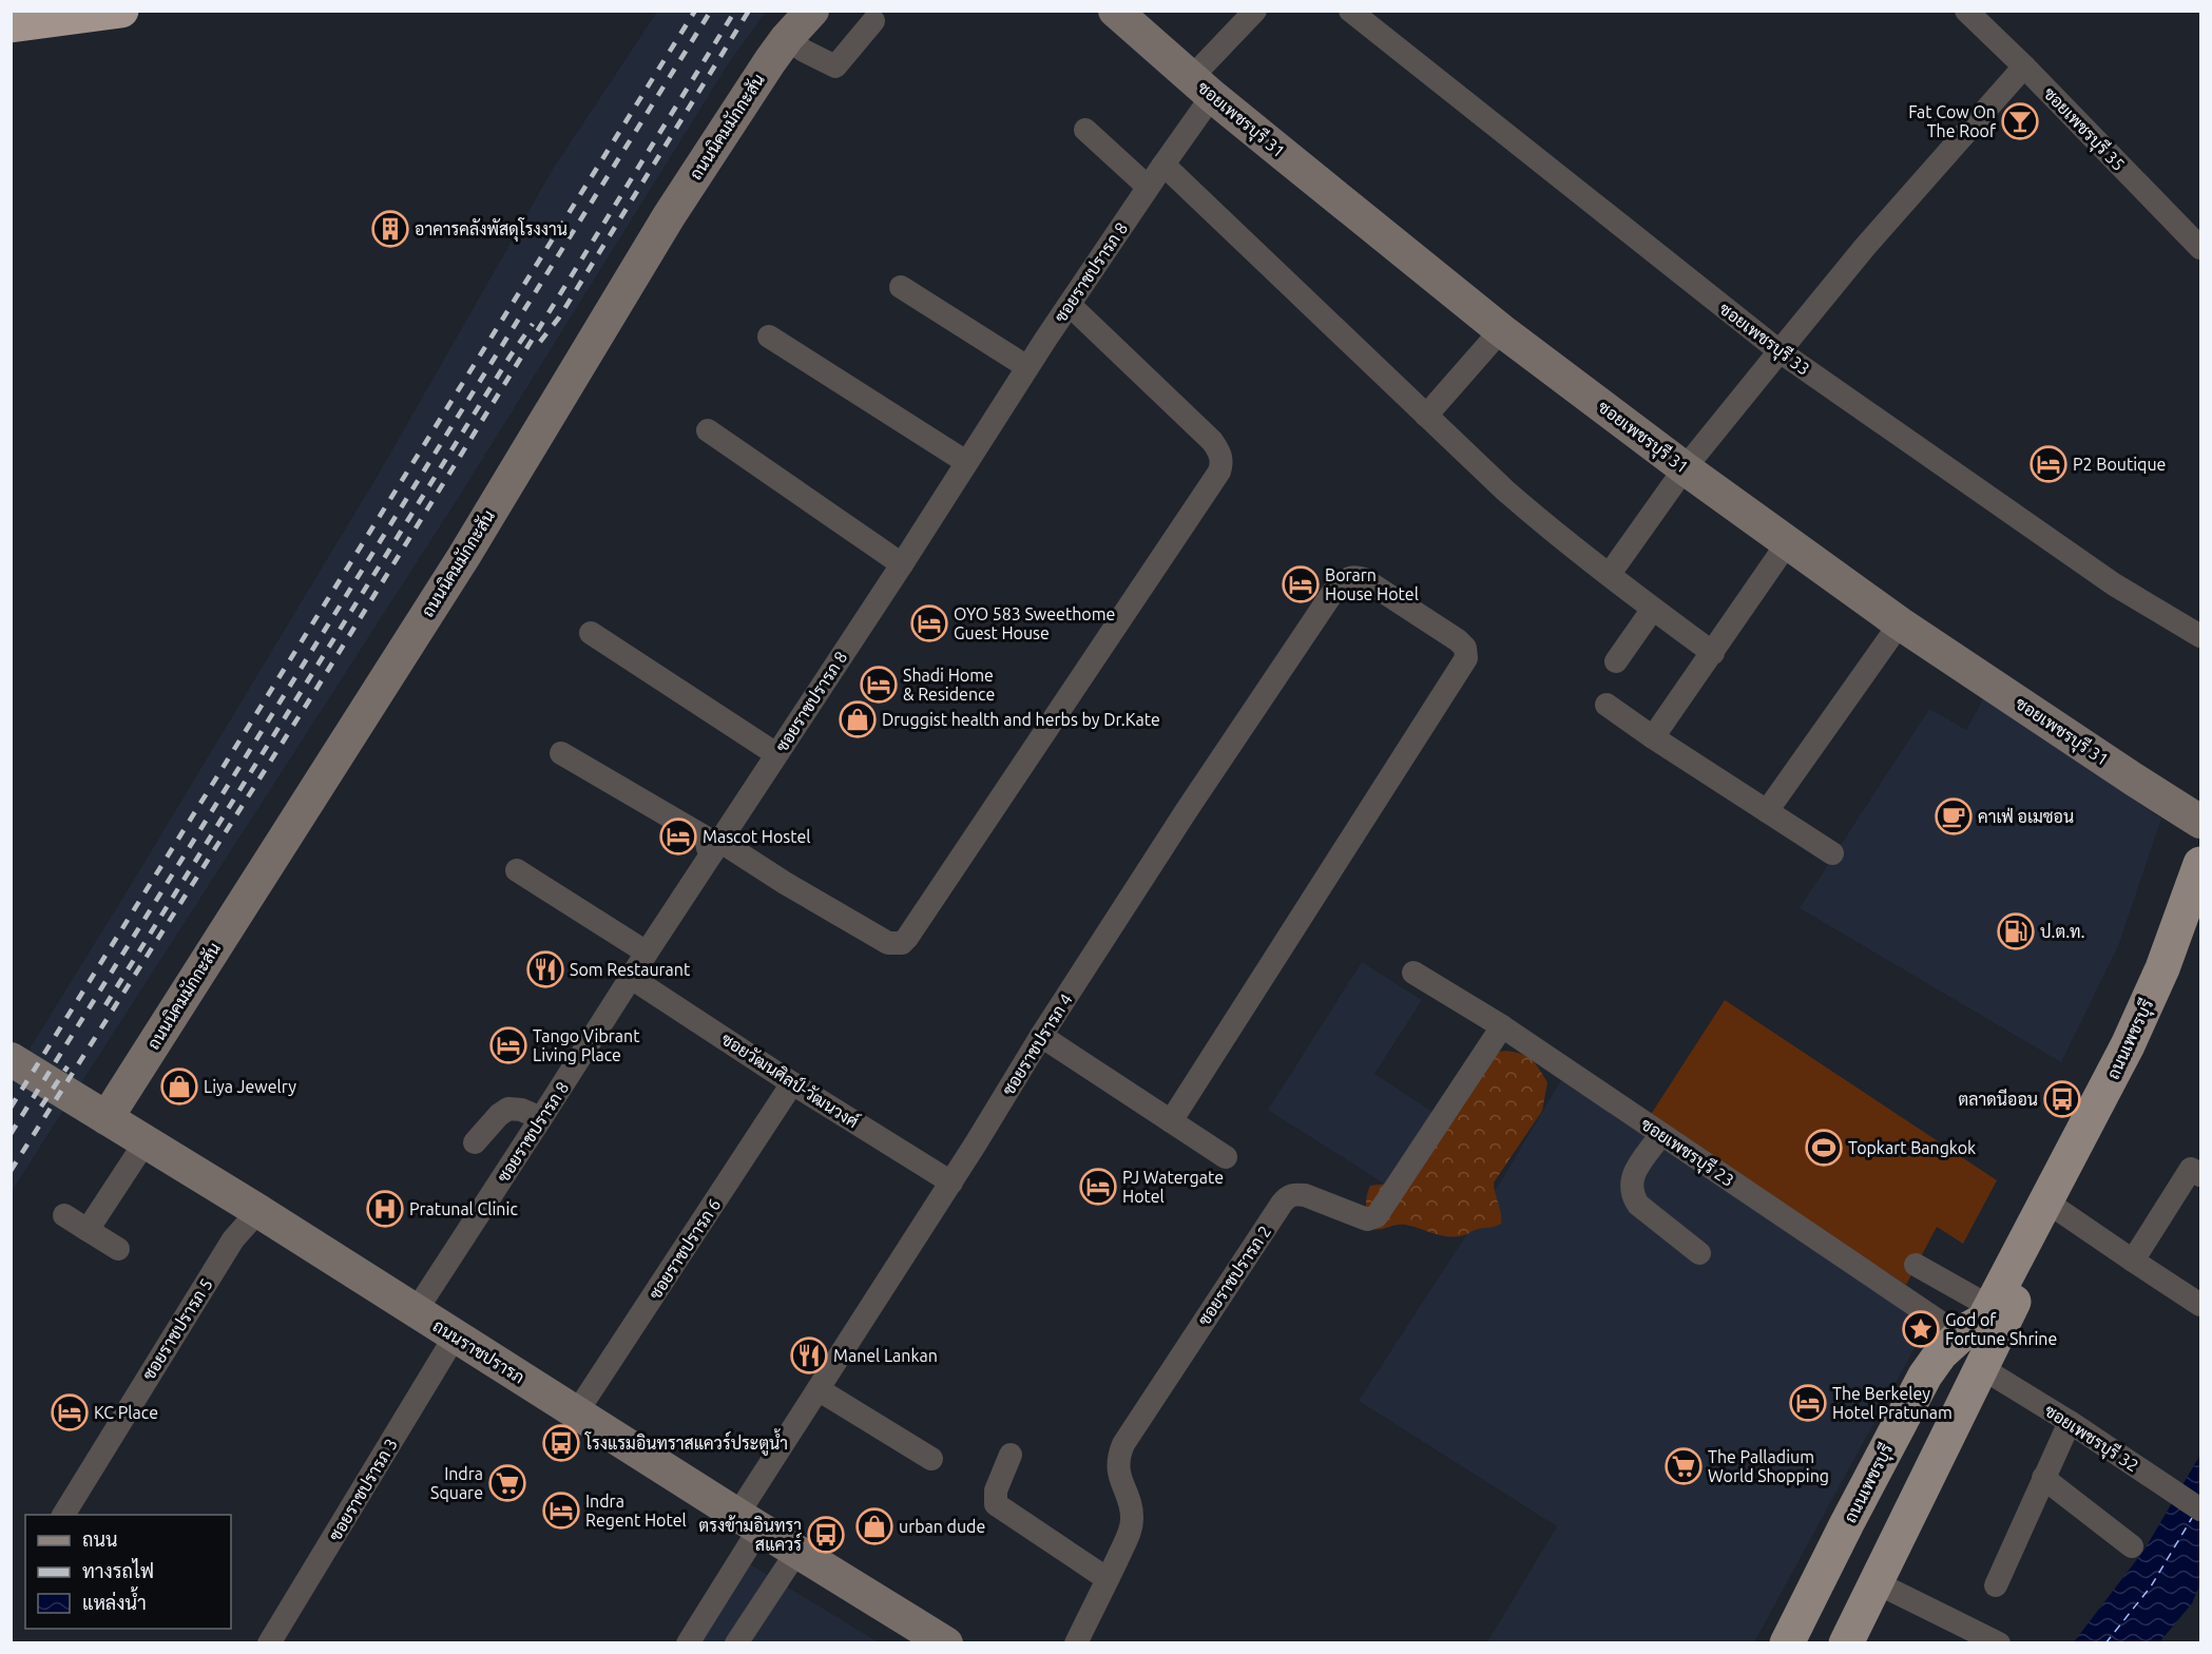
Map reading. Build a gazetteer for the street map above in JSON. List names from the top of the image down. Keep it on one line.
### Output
{"streets":{"main road":["ถนนเพชรบุรี"],"street":["ซอยเพชรบุรี 31","ถนนนิคมมักกะสัน","ซอยเพชรบุรี 35","ซอยราชปรารภ 8","ซอยเพชรบุรี 33","ซอยราชปรารภ 4","ซอยวัฒนศิลป์-วัฒนวงศ์","ซอยเพชรบุรี 23","ซอยราชปรารภ 6","ซอยราชปรารภ 2","ซอยราชปรารภ 5","ถนนราชปรารภ","ซอยเพชรบุรี 32","ซอยราชปรารภ 3"]},"crossings":[["ซอยเพชรบุรี 31","ซอยราชปรารภ 8"],["ถนนนิคมมักกะสัน","ถนนราชปรารภ"],["ซอยราชปรารภ 8","ซอยวัฒนศิลป์-วัฒนวงศ์"],["ซอยราชปรารภ 8","ถนนราชปรารภ"],["ถนนเพชรบุรี","ซอยเพชรบุรี 23"],["ถนนเพชรบุรี","ซอยเพชรบุรี 32"],["ซอยราชปรารภ 4","ซอยวัฒนศิลป์-วัฒนวงศ์"],["ซอยราชปรารภ 4","ถนนราชปรารภ"],["ซอยวัฒนศิลป์-วัฒนวงศ์","ซอยราชปรารภ 6"],["ซอยเพชรบุรี 23","ซอยราชปรารภ 2"],["ซอยราชปรารภ 6","ถนนราชปรารภ"],["ซอยราชปรารภ 5","ถนนราชปรารภ"],["ถนนราชปรารภ","ซอยราชปรารภ 3"]],"places":{"bar":["Fat Cow On The Roof"],"building":["อาคารคลังพัสดุโรงงาน"],"hotel":["P2 Boutique","Borarn House Hotel","OYO 583 Sweethome Guest House","Shadi Home & Residence","Mascot Hostel","Tango Vibrant Living Place","PJ Watergate Hotel","The Berkeley Hotel Pratunam","KC Place","Indra Regent Hotel"],"shop":["Druggist health and herbs by Dr.Kate","Liya Jewelry","urban dude"],"cafe":["คาเฟ่ อเมซอน"],"fuel station":["ป.ต.ท."],"restaurant":["Som Restaurant","Manel Lankan"],"bus stop":["ตลาดนีออน","โรงแรมอินทราสแควร์ประตูน้ำ","ตรงข้ามอินทรา สแควร์"],"sports":["Topkart Bangkok"],"hospital":["Pratunal Clinic"],"place":["God of Fortune Shrine"],"supermarket":["The Palladium World Shopping","Indra Square"]},"legend":["ถนน","ทางรถไฟ","แหล่งน้ำ"]}
